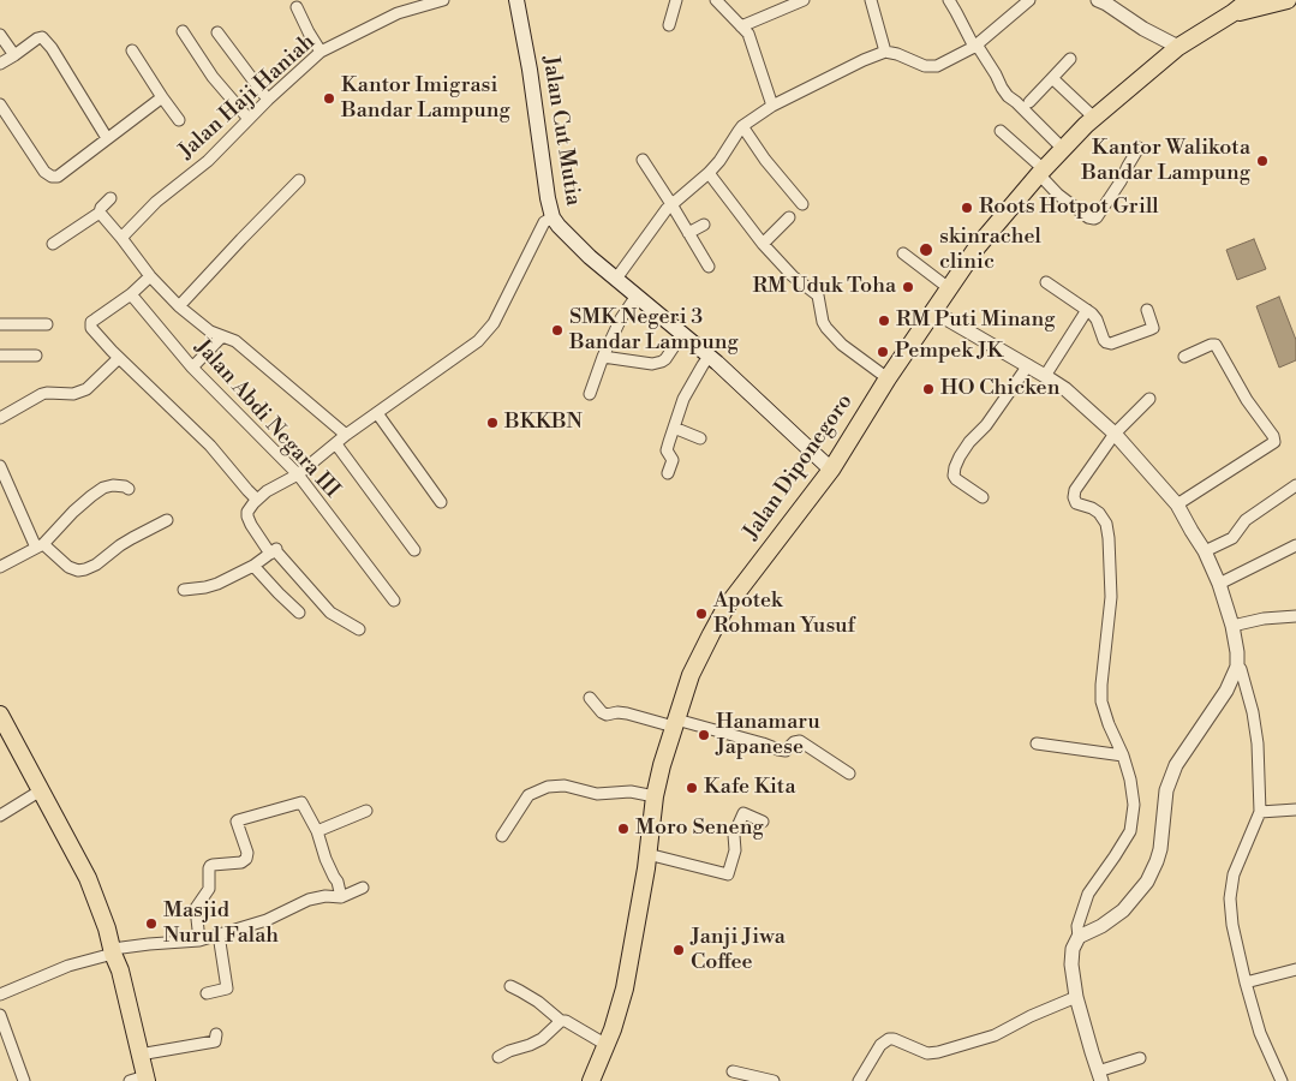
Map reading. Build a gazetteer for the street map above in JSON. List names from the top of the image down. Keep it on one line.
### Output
{"streets":{"main road":["Jalan Cut Mutia","Jalan Diponegoro"],"street":["Jalan Haji Haniah","Jalan Abdi Negara III"]},"crossings":[["Jalan Cut Mutia","Jalan Diponegoro"]],"places":["Kantor Imigrasi Bandar Lampung","Kantor Walikota Bandar Lampung","Roots Hotpot Grill","skinrachel clinic","RM Uduk Toha","RM Puti Minang","SMK Negeri 3 Bandar Lampung","Pempek JK","HO Chicken","BKKBN","Apotek Rohman Yusuf","Hanamaru Japanese","Kafe Kita","Moro Seneng","Masjid Nurul Falah","Janji Jiwa Coffee"]}
